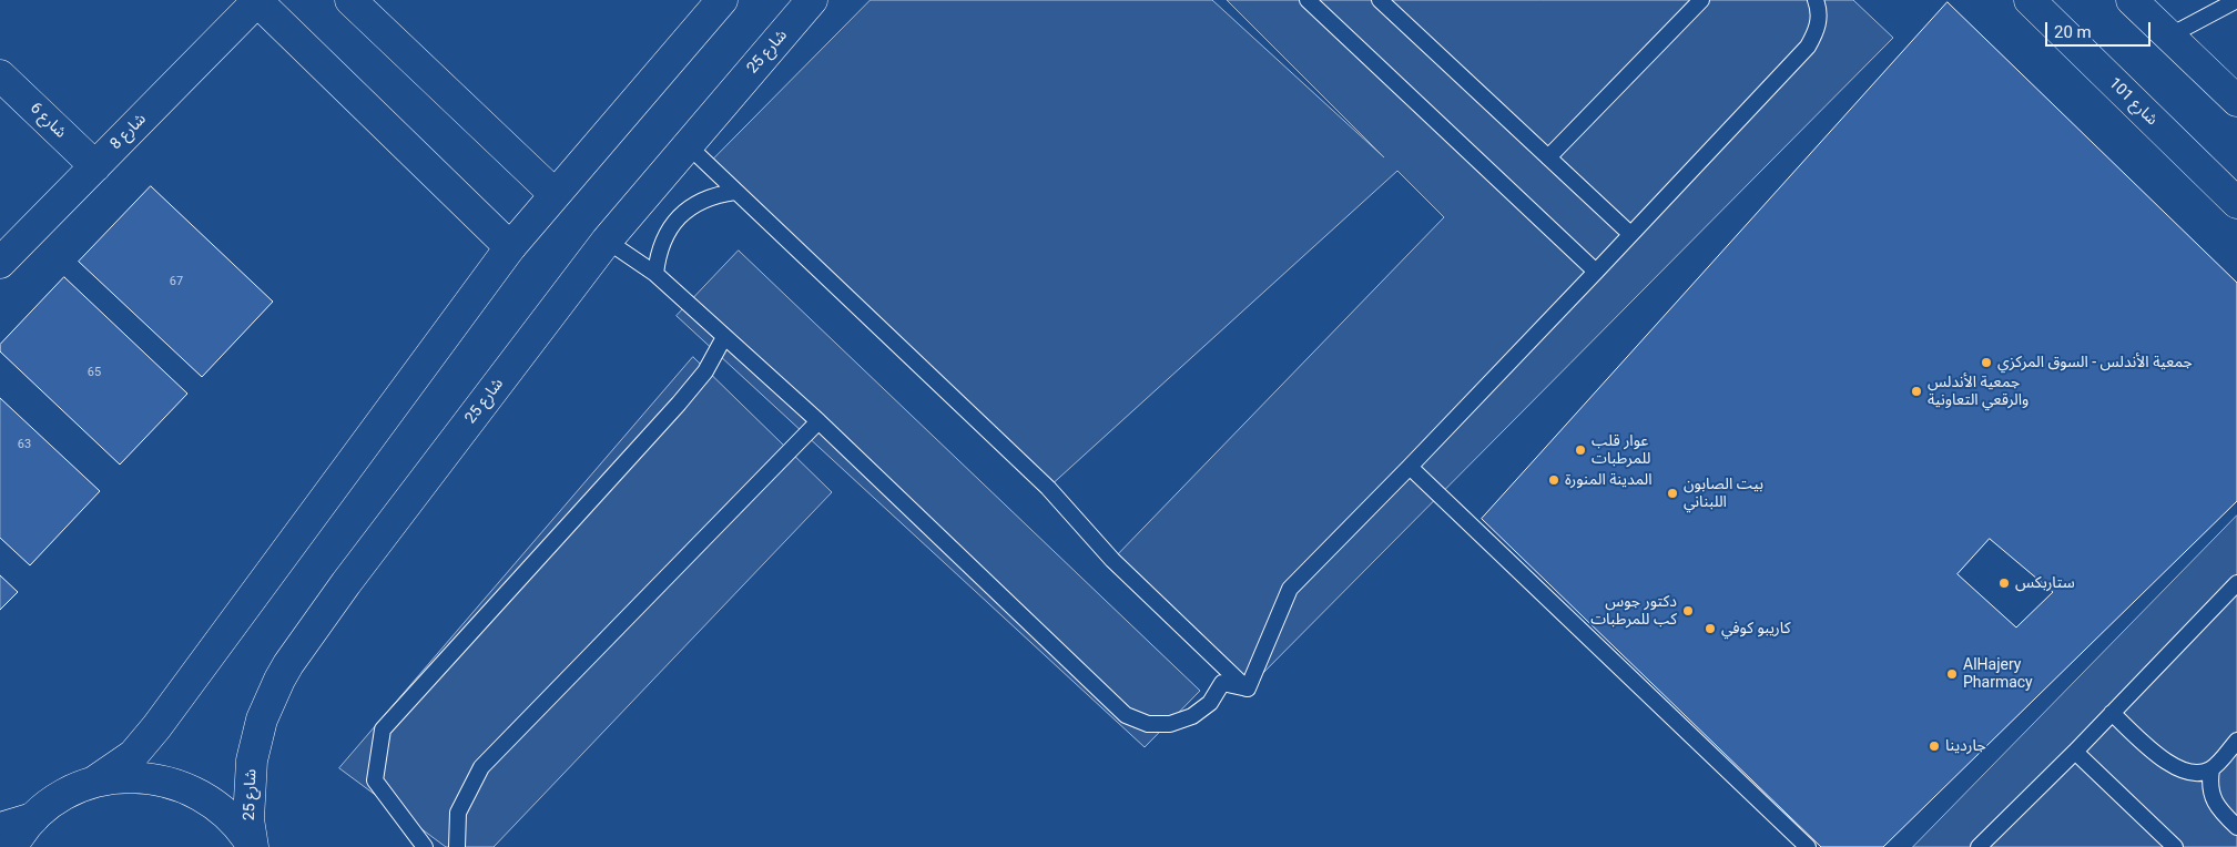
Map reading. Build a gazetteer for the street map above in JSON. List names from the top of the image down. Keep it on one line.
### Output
{"streets":{"street":["شارع 25","شارع 101","شارع 6","شارع 8"]},"crossings":[["شارع 6","شارع 8"]],"places":["جمعية الأندلس - السوق المركزي","جمعية الأندلس والرقعي التعاونية","عوار قلب للمرطبات","المدينة المنورة","بيت الصابون اللبناني","ستاربكس","دكتور جوس كب للمرطبات","كاريبو كوفي","AlHajery Pharmacy","جاردينا"],"house_numbers":["67","65","63"],"scale_bar":"20 m"}
